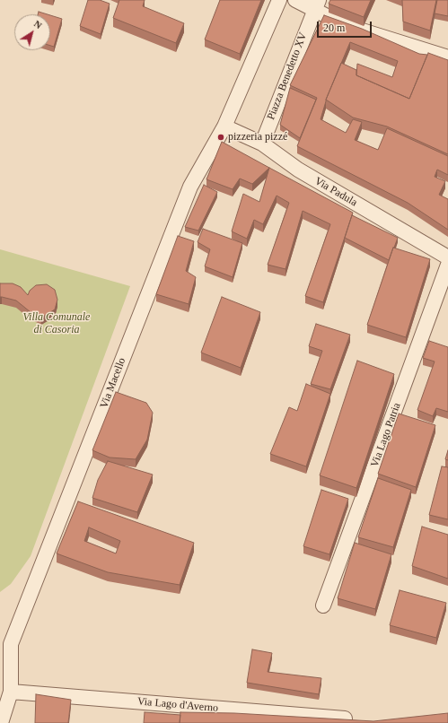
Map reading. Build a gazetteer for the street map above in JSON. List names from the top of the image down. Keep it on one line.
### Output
{"streets":{"street":["Piazza Benedetto XV","Via Padula","Via Macello","Via Lago Patria","Via Lago d'Averno"]},"crossings":[["Piazza Benedetto XV","Via Padula"],["Via Padula","Via Macello"]],"parks":["Villa Comunale di Casoria"],"places":["pizzeria pizzé"],"scale_bar":"20 m","north":"top right"}
